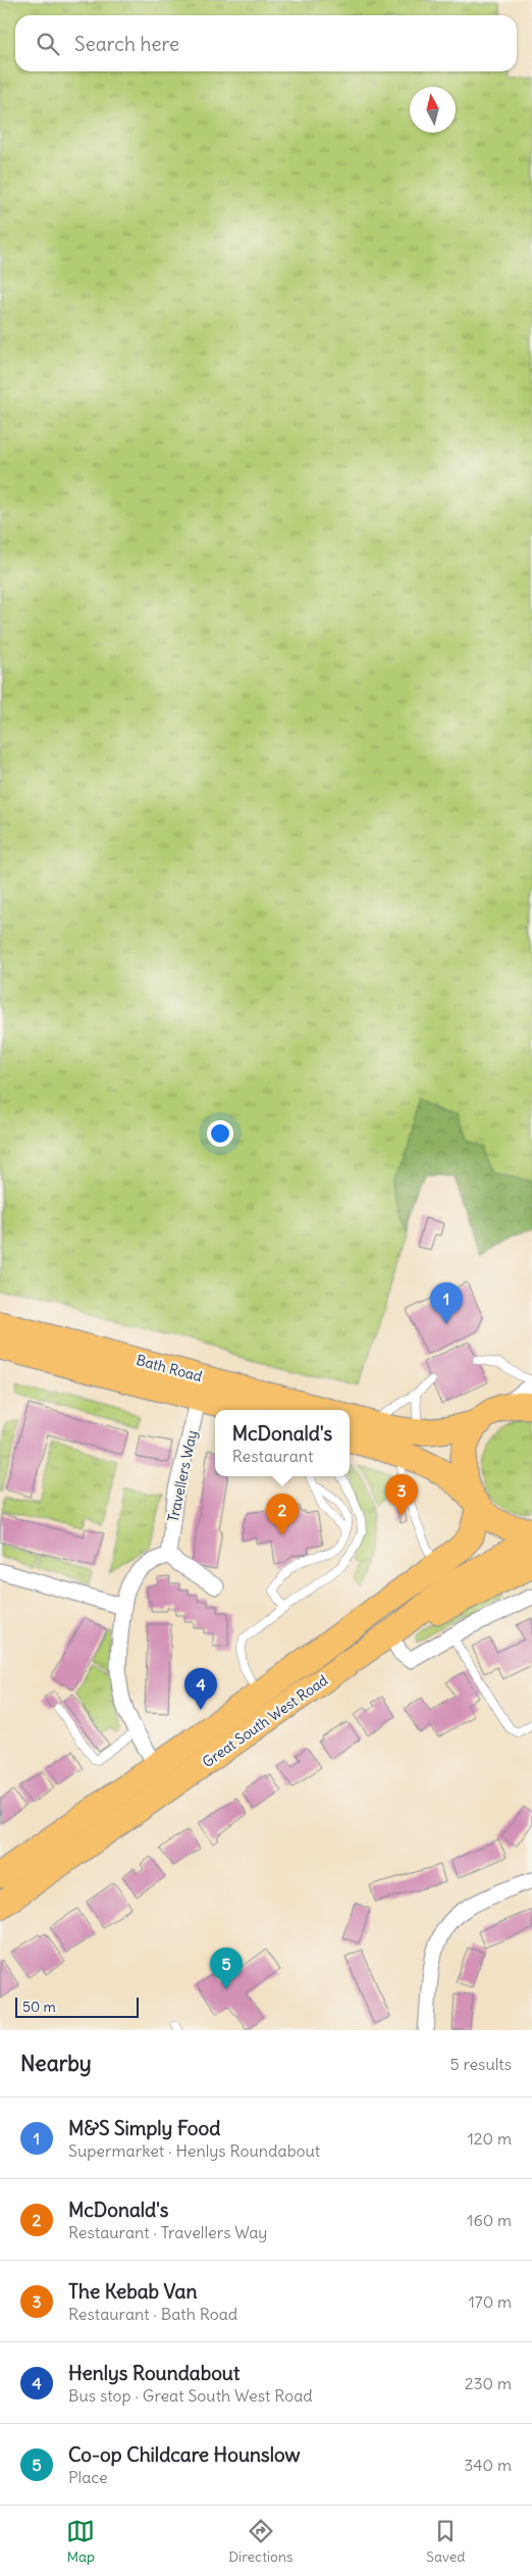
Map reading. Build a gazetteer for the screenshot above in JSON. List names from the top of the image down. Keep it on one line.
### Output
{"streets":{"highway":["Bath Road","Great South West Road"],"street":["Travellers Way"]},"crossings":[["Bath Road","Travellers Way"]],"scale_bar":"50 m","north":"top","page":{"search":"Search here","pins":["1","3","2","4","5"],"popup":["McDonald's","Restaurant"],"scale":"50 m","heading":["Nearby","5 results"],"list":[{"mark":"1","name":"M&S Simply Food","note":"Supermarket · Henlys Roundabout","value":"120 m"},{"mark":"2","name":"McDonald's","note":"Restaurant · Travellers Way","value":"160 m"},{"mark":"3","name":"The Kebab Van","note":"Restaurant · Bath Road","value":"170 m"},{"mark":"4","name":"Henlys Roundabout","note":"Bus stop · Great South West Road","value":"230 m"},{"mark":"5","name":"Co-op Childcare Hounslow","note":"Place","value":"340 m"}],"nav":["Map","Directions","Saved"]}}
